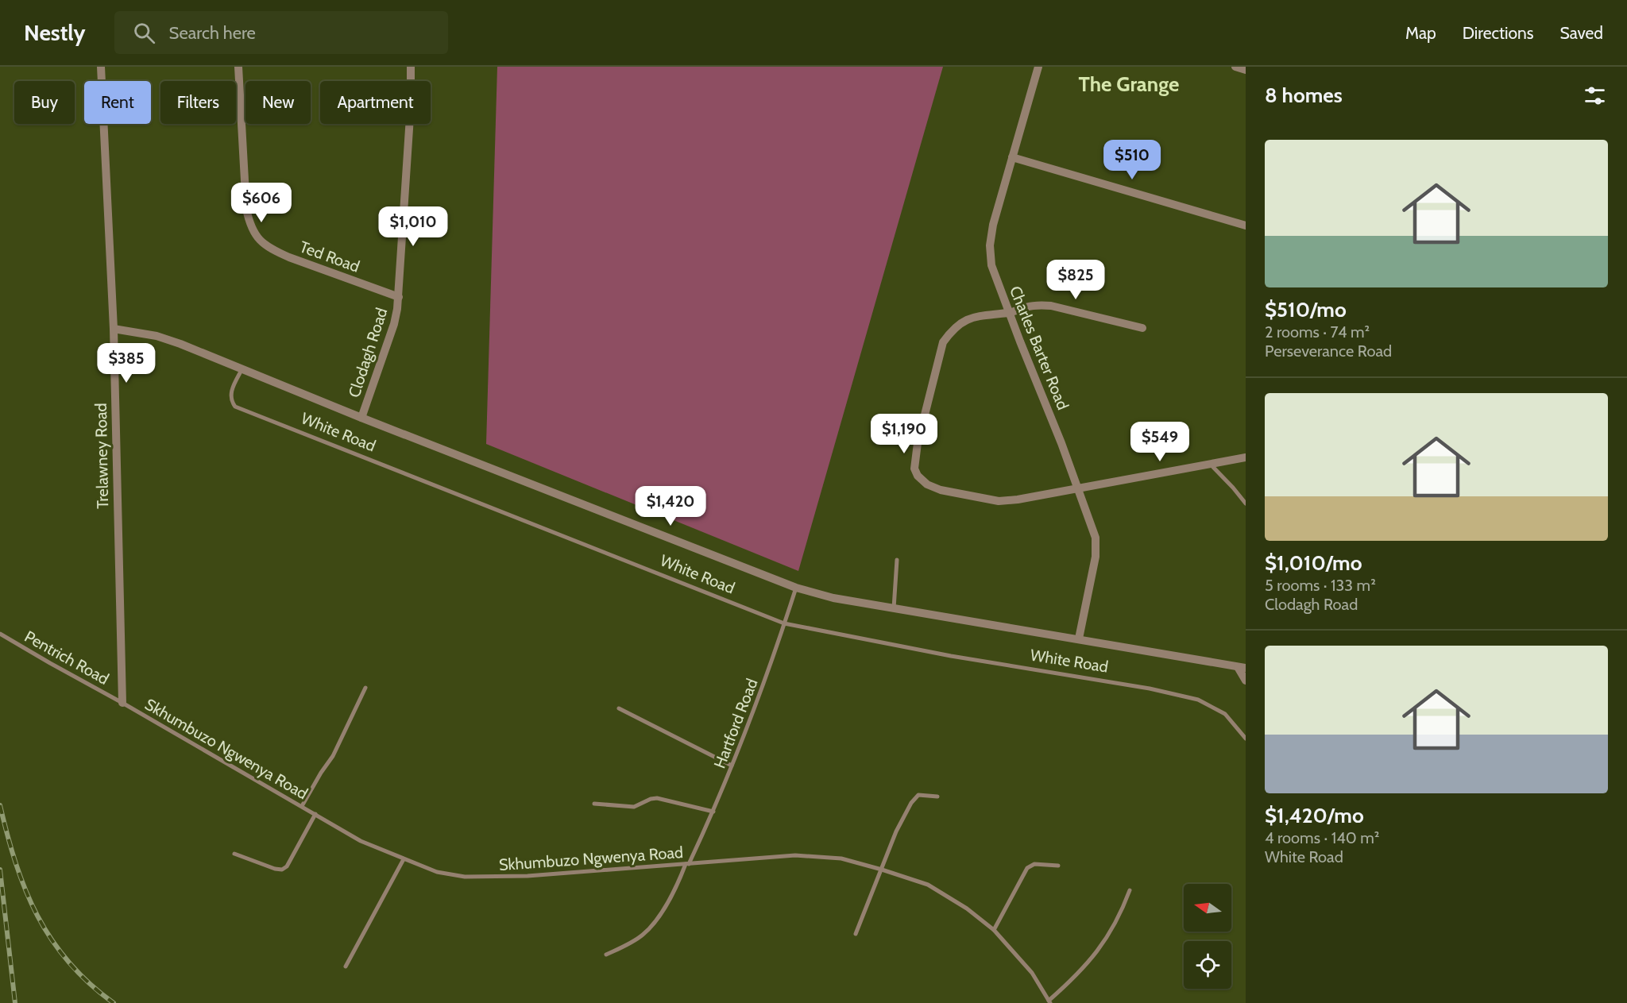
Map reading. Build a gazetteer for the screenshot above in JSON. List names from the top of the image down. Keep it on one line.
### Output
{"streets":{"street":["Ted Road","Charles Barter Road","Clodagh Road","White Road","Trelawney Road"],"lane":["Pentrich Road","Hartford Road","Skhumbuzo Ngwenya Road"]},"crossings":[["Ted Road","Clodagh Road"],["Charles Barter Road","White Road"],["Clodagh Road","White Road"],["White Road","Trelawney Road"],["White Road","Hartford Road"],["Trelawney Road","Pentrich Road"],["Trelawney Road","Skhumbuzo Ngwenya Road"],["Pentrich Road","Skhumbuzo Ngwenya Road"],["Hartford Road","Skhumbuzo Ngwenya Road"]],"districts":["The Grange"],"north":"left","page":{"header":"Nestly","search":"Search here","nav":["Map","Directions","Saved"],"heading":"8 homes","chip":["Buy","Rent","Filters","New","Apartment"],"list":[{"name":"$510/mo","note":"2 rooms · 74 m² · Perseverance Road"},{"name":"$1,010/mo","note":"5 rooms · 133 m² · Clodagh Road"},{"name":"$1,420/mo","note":"4 rooms · 140 m² · White Road"}],"price":["$510","$606","$1,010","$825","$385","$1,190","$549","$1,420"]}}
